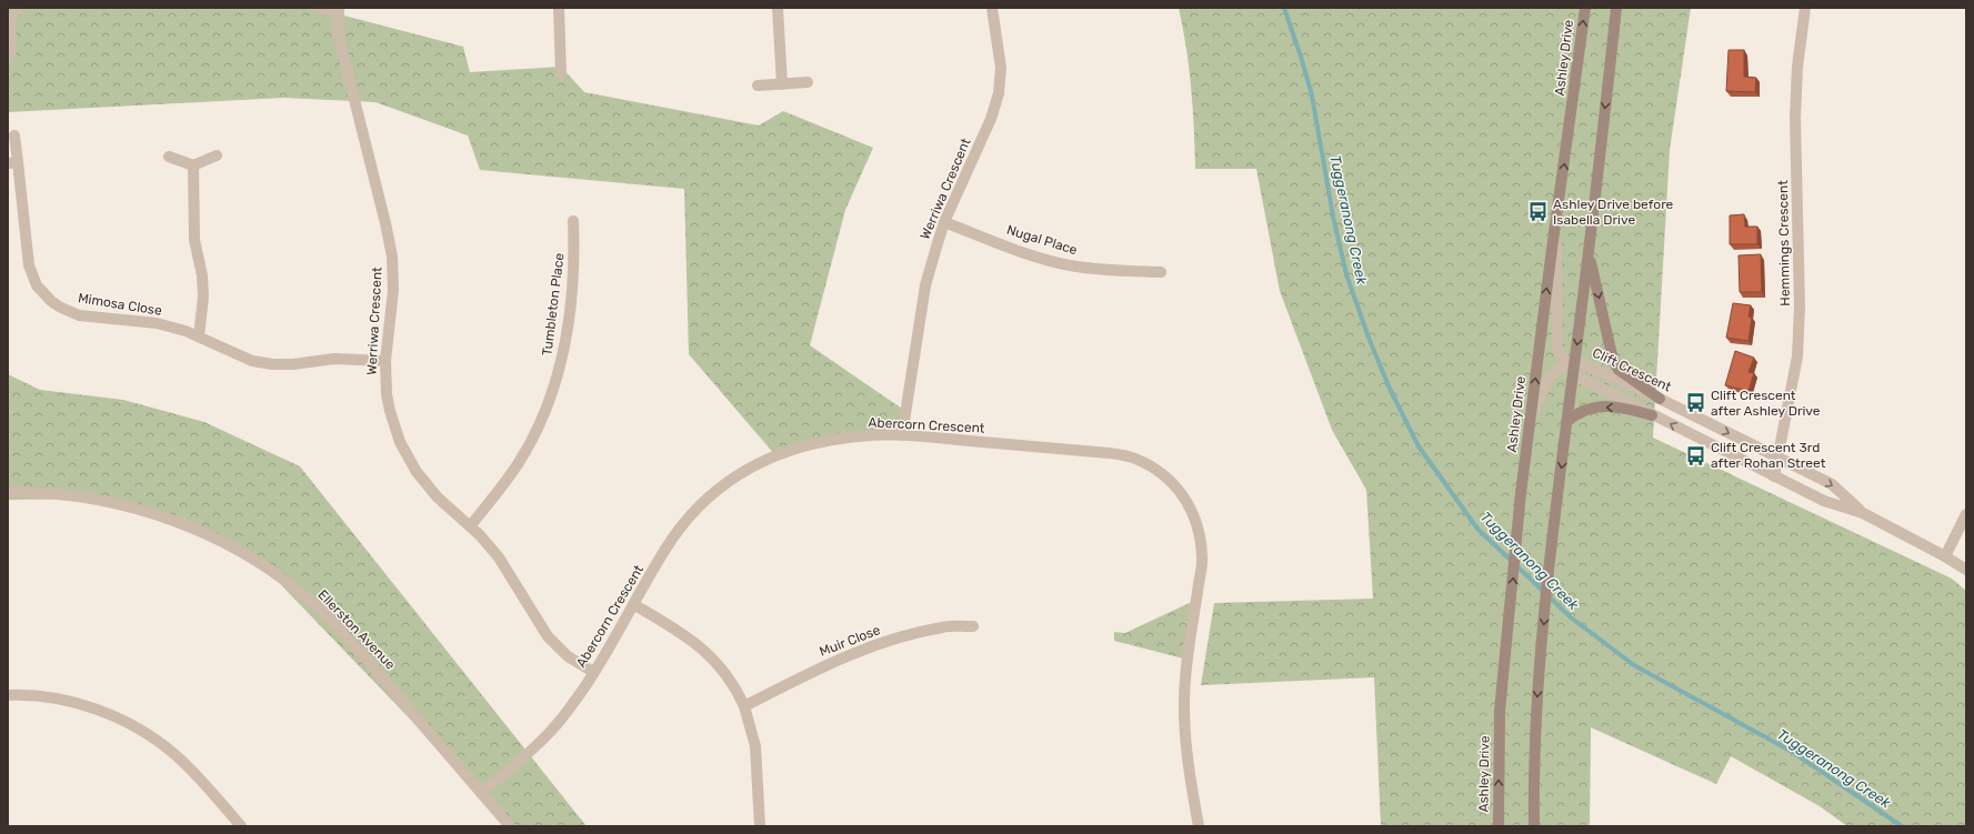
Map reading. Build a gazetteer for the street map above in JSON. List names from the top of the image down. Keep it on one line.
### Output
{"streets":{"main road":["Ashley Drive"],"street":["Werriwa Crescent","Nugal Place","Hemmings Crescent","Mimosa Close","Tumbleton Place","Clift Crescent","Abercorn Crescent","Ellerston Avenue","Muir Close"]},"crossings":[["Werriwa Crescent","Nugal Place"],["Werriwa Crescent","Mimosa Close"],["Werriwa Crescent","Tumbleton Place"],["Werriwa Crescent","Abercorn Crescent"],["Hemmings Crescent","Clift Crescent"],["Abercorn Crescent","Ellerston Avenue"]],"water":["Tuggeranong Creek"],"places":{"bus stop":["Ashley Drive before Isabella Drive","Clift Crescent after Ashley Drive","Clift Crescent 3rd after Rohan Street"]}}
